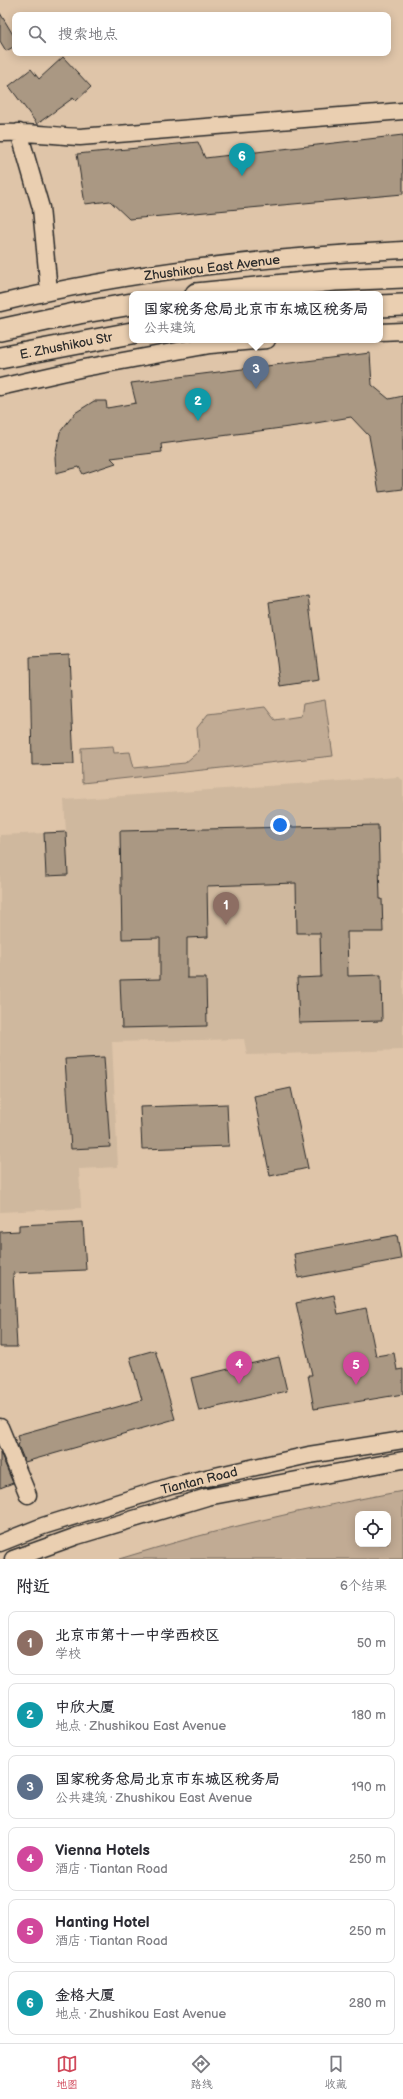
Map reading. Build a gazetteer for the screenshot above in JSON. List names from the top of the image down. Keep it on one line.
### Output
{"streets":{"main road":["Zhushikou East Avenue","E. Zhushikou Str"],"street":["Tiantan Road"]},"page":{"search":"搜索地点","pins":["6","3","2","1","4","5"],"popup":["国家税务总局北京市东城区税务局","公共建筑"],"heading":["附近","6个结果"],"list":[{"mark":"1","name":"北京市第十一中学西校区","note":"学校","value":"50 m"},{"mark":"2","name":"中欣大厦","note":"地点 · Zhushikou East Avenue","value":"180 m"},{"mark":"3","name":"国家税务总局北京市东城区税务局","note":"公共建筑 · Zhushikou East Avenue","value":"190 m"},{"mark":"4","name":"Vienna Hotels","note":"酒店 · Tiantan Road","value":"250 m"},{"mark":"5","name":"Hanting Hotel","note":"酒店 · Tiantan Road","value":"250 m"},{"mark":"6","name":"金格大厦","note":"地点 · Zhushikou East Avenue","value":"280 m"}],"nav":["地图","路线","收藏"]}}
